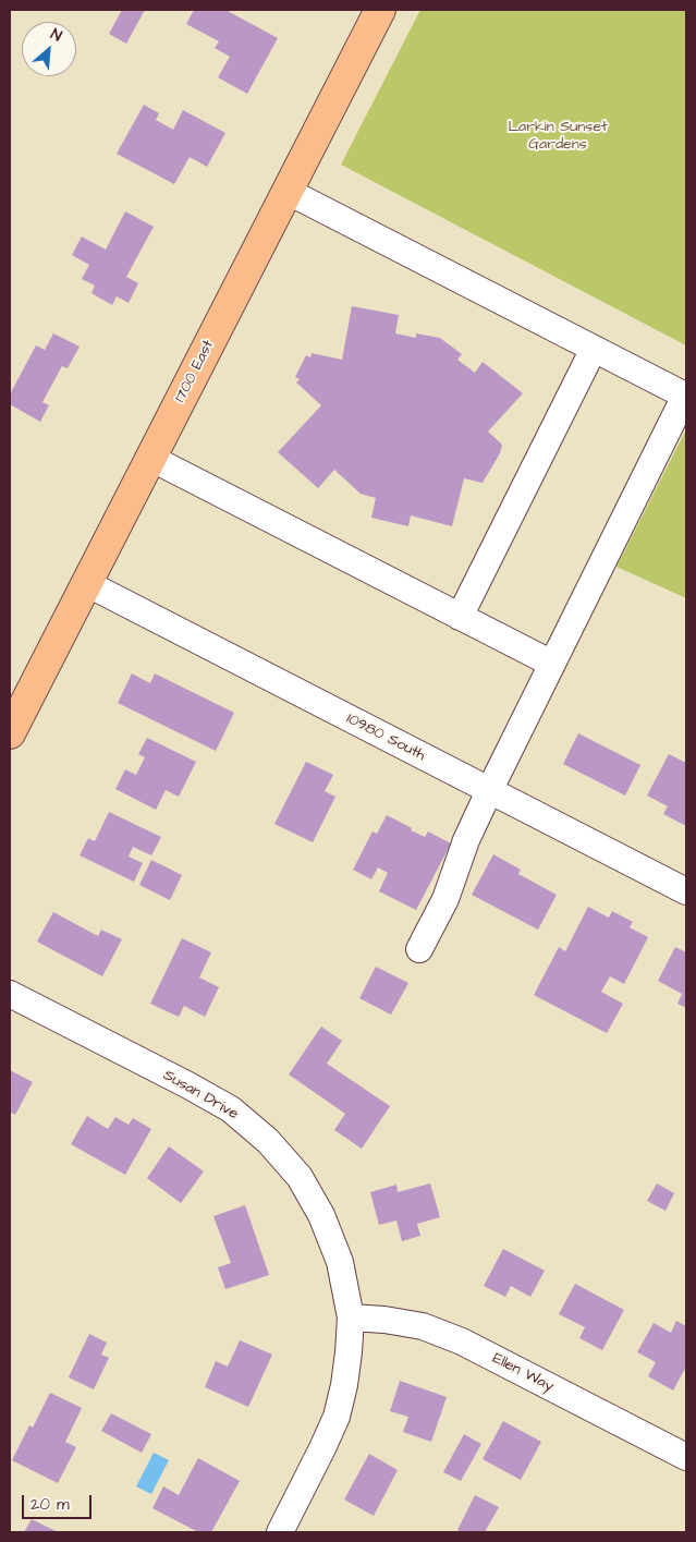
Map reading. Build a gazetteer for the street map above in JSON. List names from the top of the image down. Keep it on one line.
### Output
{"streets":{"main road":["1700 East"],"street":["10980 South","Susan Drive","Ellen Way"]},"crossings":[["1700 East","10980 South"],["Susan Drive","Ellen Way"]],"parks":["Larkin Sunset Gardens"],"scale_bar":"20 m","north":"top right"}
